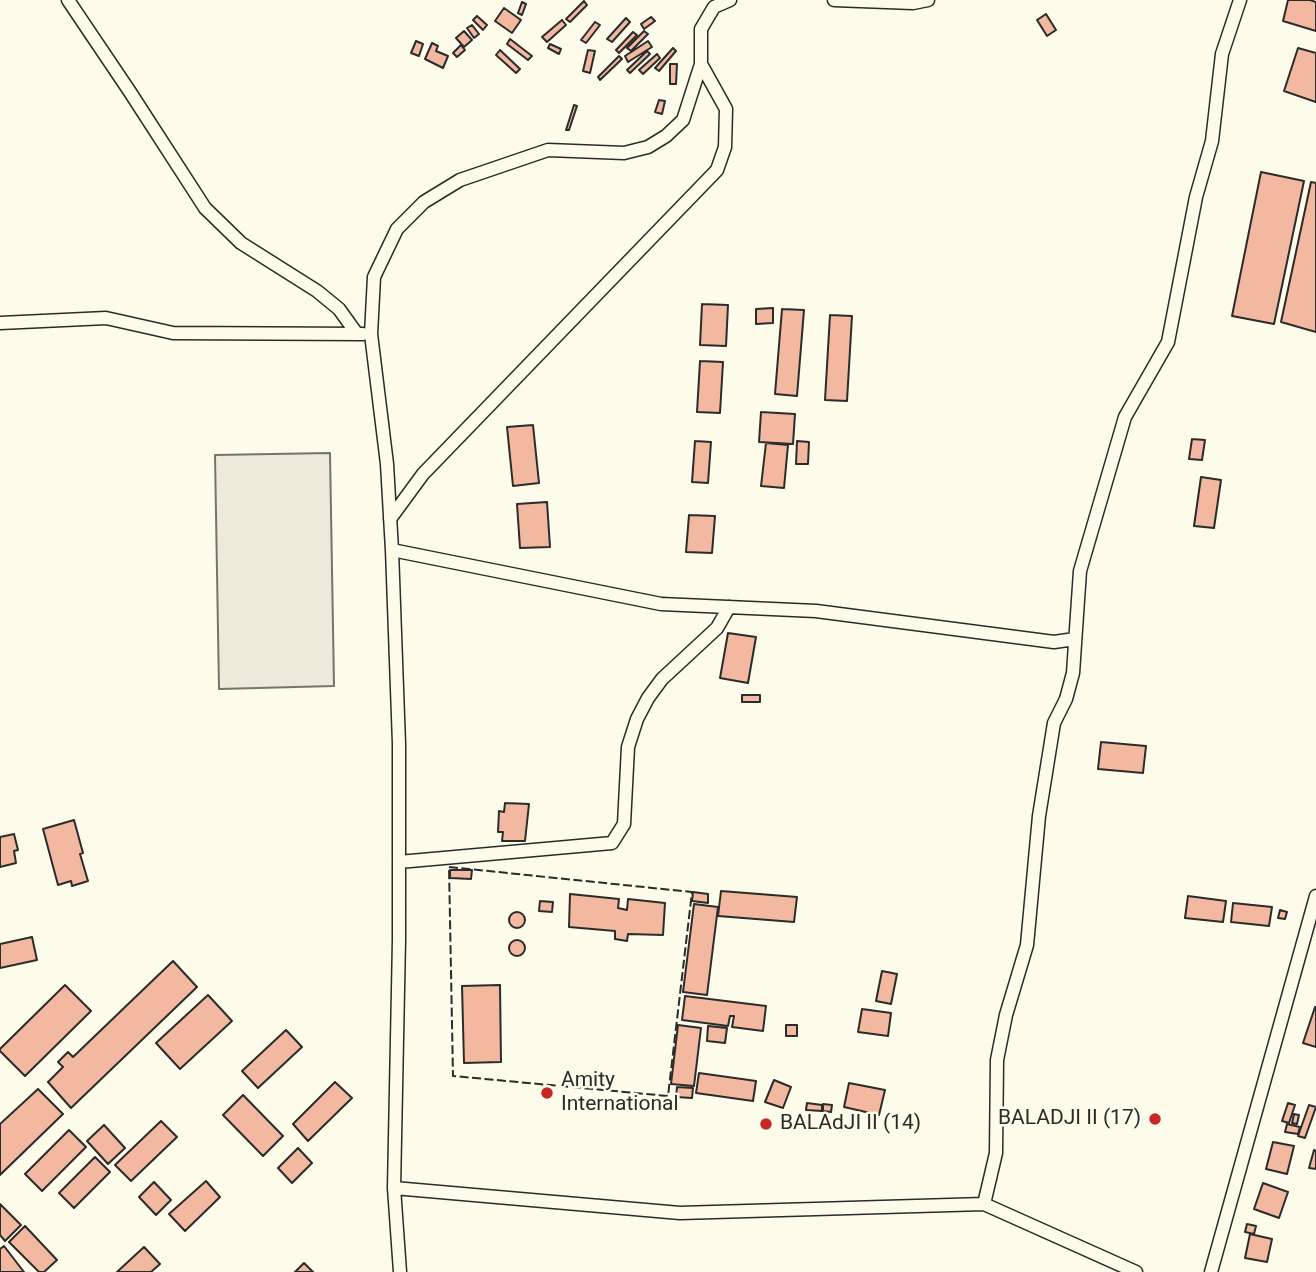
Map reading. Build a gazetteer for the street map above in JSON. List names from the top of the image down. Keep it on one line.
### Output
{"places":["Amity International","BALADJI II (17)","BALAdJI II (14)"]}
